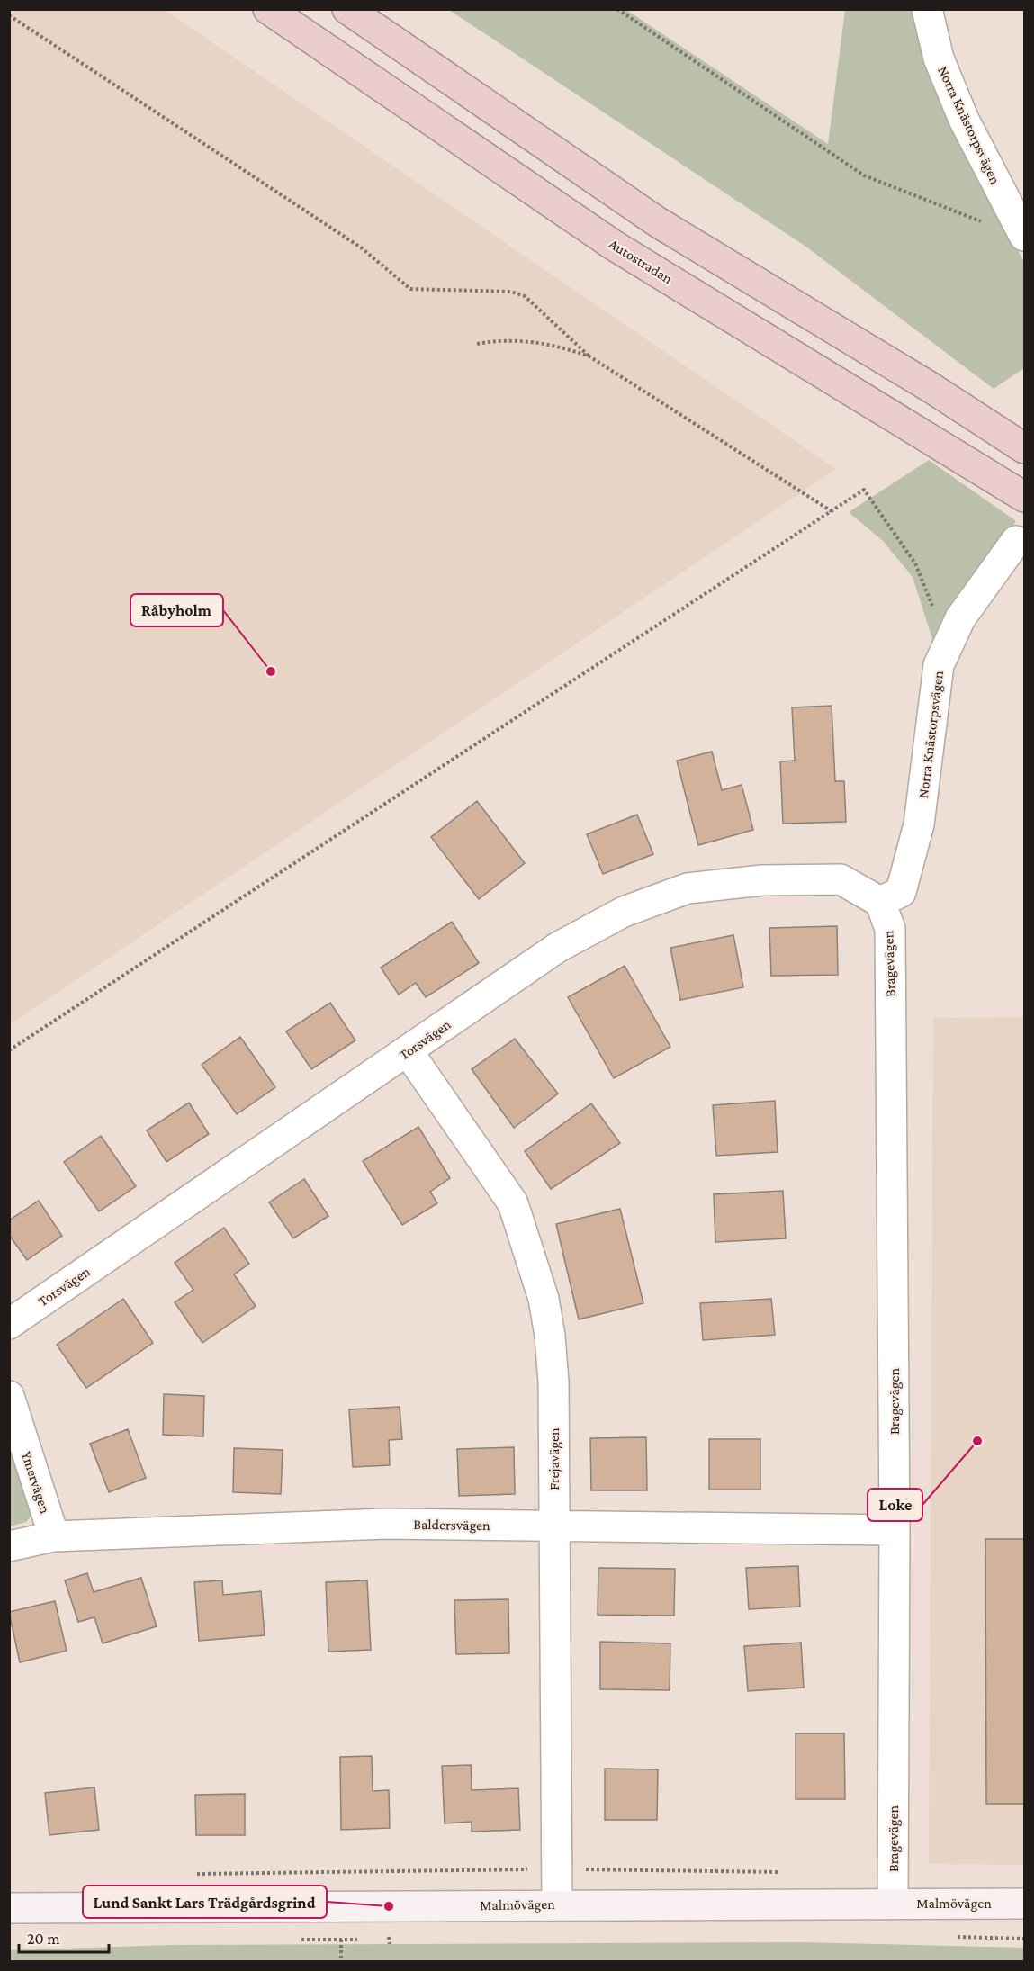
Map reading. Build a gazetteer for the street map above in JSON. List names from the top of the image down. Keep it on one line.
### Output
{"streets":{"highway":["Autostradan"],"main road":["Malmövägen"],"street":["Norra Knästorpsvägen","Bragevägen","Torsvägen","Frejavägen","Ymervägen","Baldersvägen"]},"crossings":[["Norra Knästorpsvägen","Bragevägen"],["Norra Knästorpsvägen","Torsvägen"],["Bragevägen","Torsvägen"],["Bragevägen","Baldersvägen"],["Bragevägen","Malmövägen"],["Torsvägen","Frejavägen"],["Frejavägen","Baldersvägen"],["Frejavägen","Malmövägen"],["Ymervägen","Baldersvägen"]],"places":["Råbyholm","Loke","Lund Sankt Lars Trädgårdsgrind"],"scale_bar":"20 m"}
